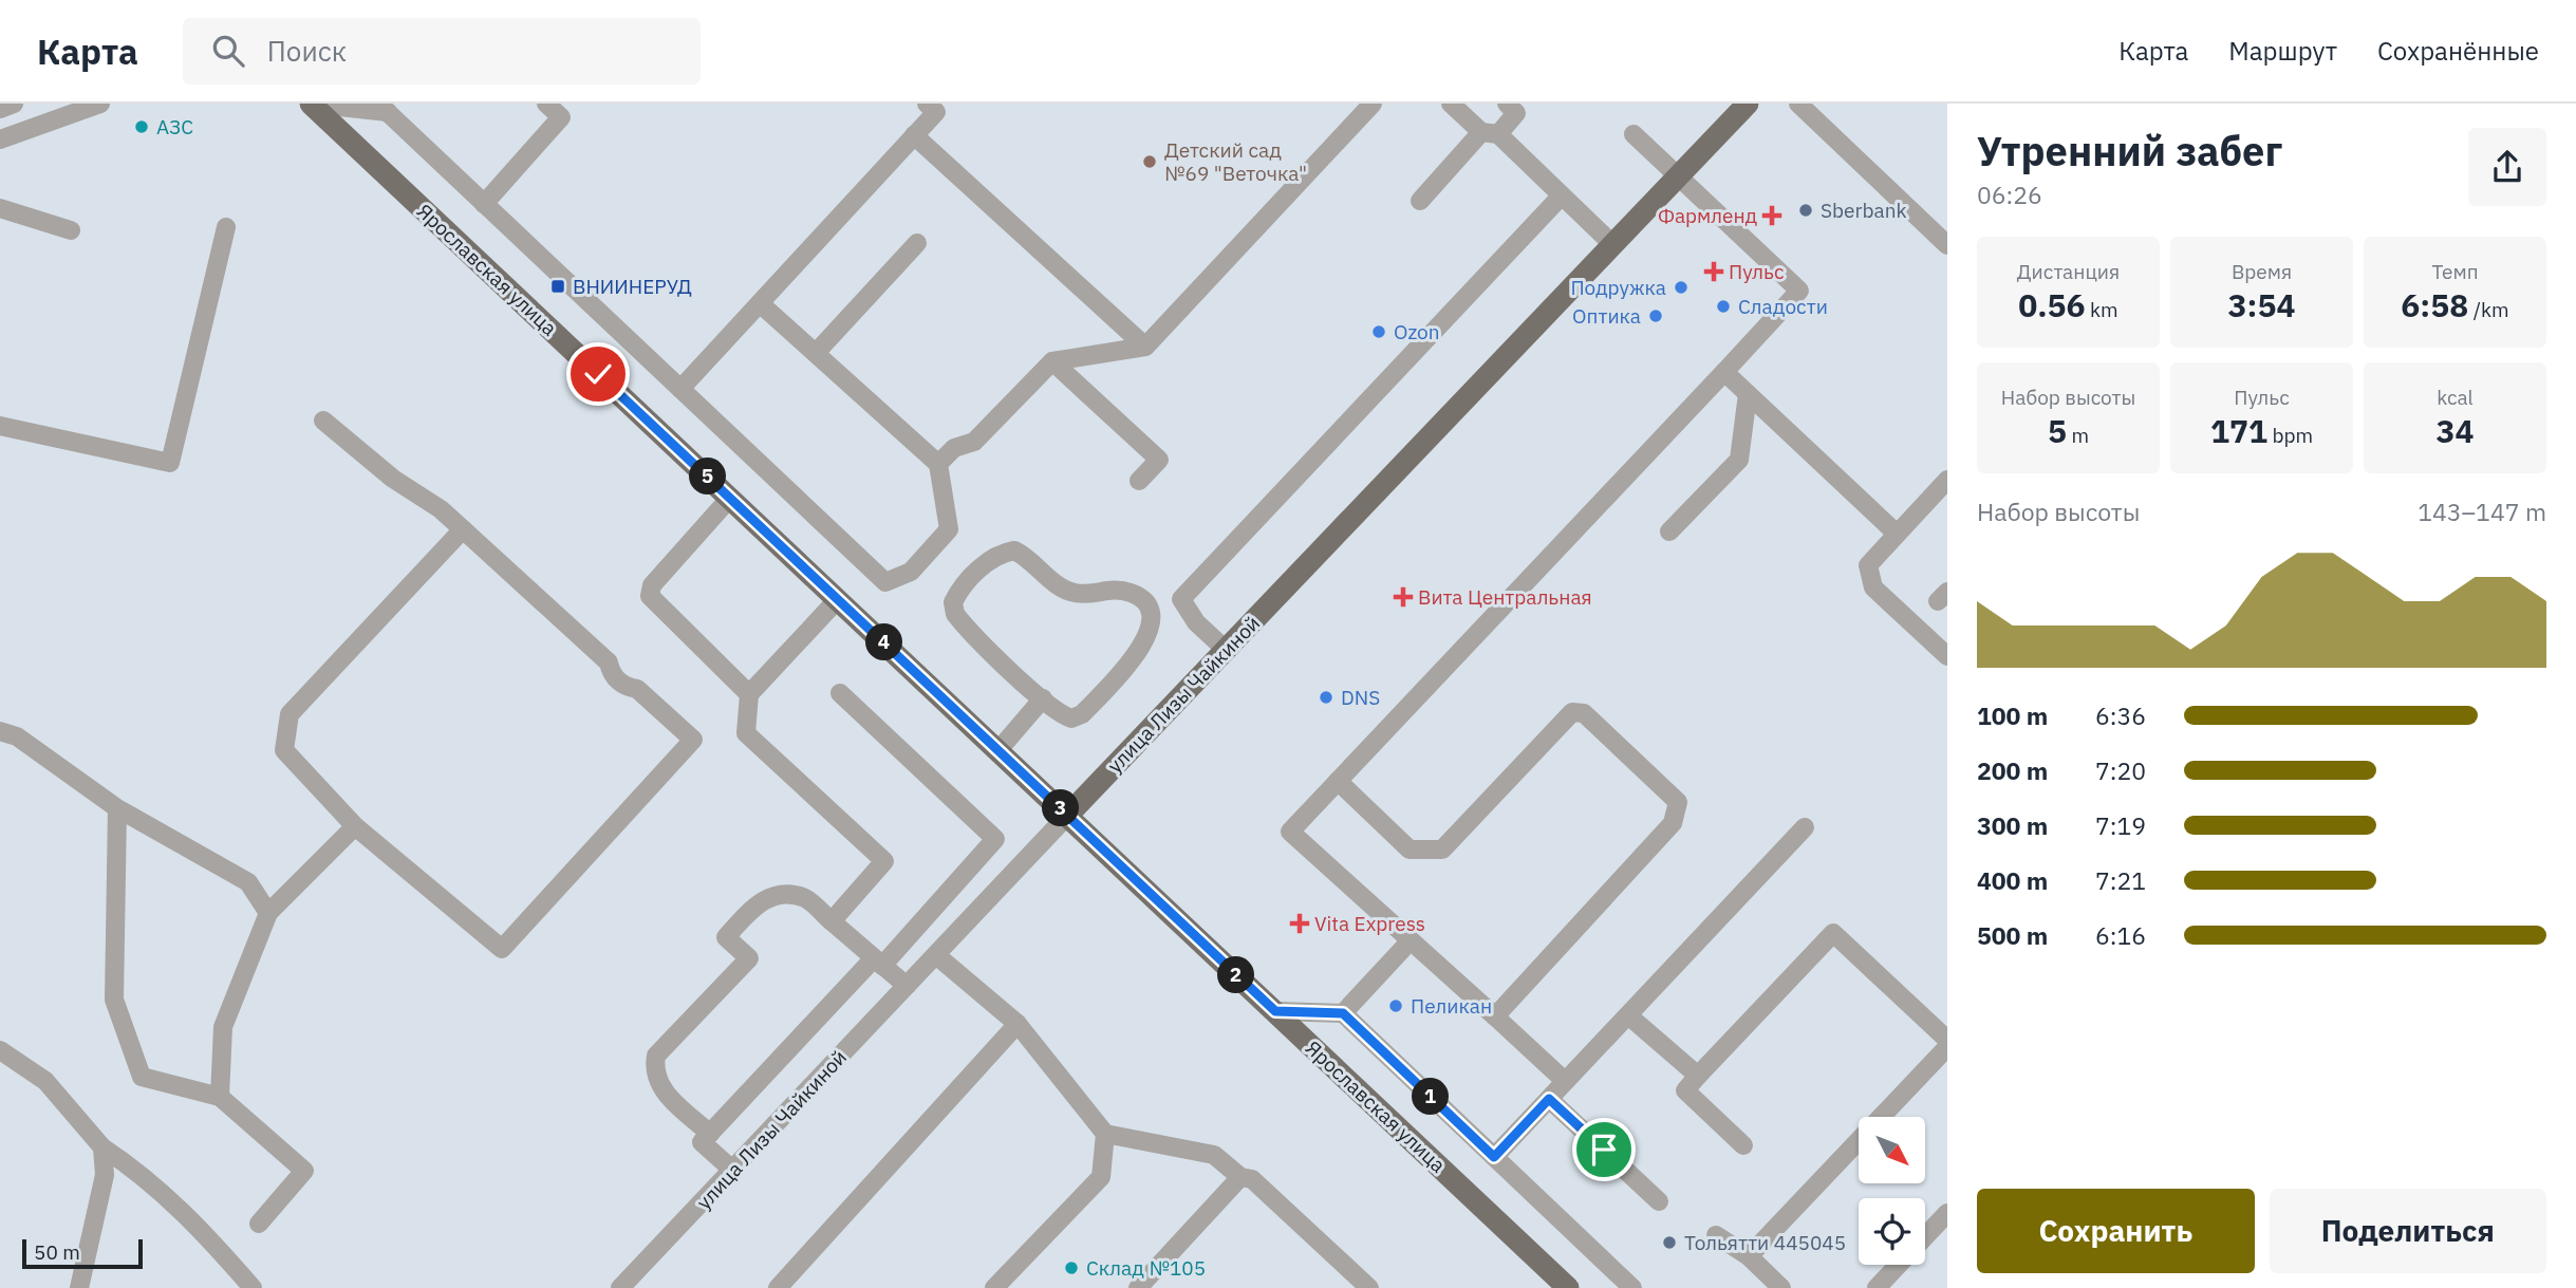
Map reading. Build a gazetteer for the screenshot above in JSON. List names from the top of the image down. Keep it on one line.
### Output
{"streets":{"main road":["Ярославская улица","улица Лизы Чайкиной"]},"crossings":[["Ярославская улица","улица Лизы Чайкиной"]],"places":{"other":["АЗС","Детский сад №69 \"Веточка\"","Sberbank","Подружка","Сладости","Оптика","Ozon","DNS","Пеликан","Тольятти 445045","Склад №105"],"health":["Фармленд","Пульс","Вита Центральная","Vita Express"],"transit":["ВНИИНЕРУД"]},"scale_bar":"50 m","north":"bottom right","page":{"header":"Карта","search":"Поиск","nav":["Карта","Маршрут","Сохранённые"],"heading":["Утренний забег","06:26"],"stats":[["Дистанция","0.56 km"],["Время","3:54"],["Темп","6:58 /km"],["Набор высоты","5 m"],["Пульс","171 bpm"],["kcal","34"]],"pins":["5","4","3","2","1"],"chart":["Набор высоты","143–147 m"],"list":[{"name":"100 m","note":"6:36"},{"name":"200 m","note":"7:20"},{"name":"300 m","note":"7:19"},{"name":"400 m","note":"7:21"},{"name":"500 m","note":"6:16"}],"buttons":["Сохранить","Поделиться"],"scale":"50 m"}}
